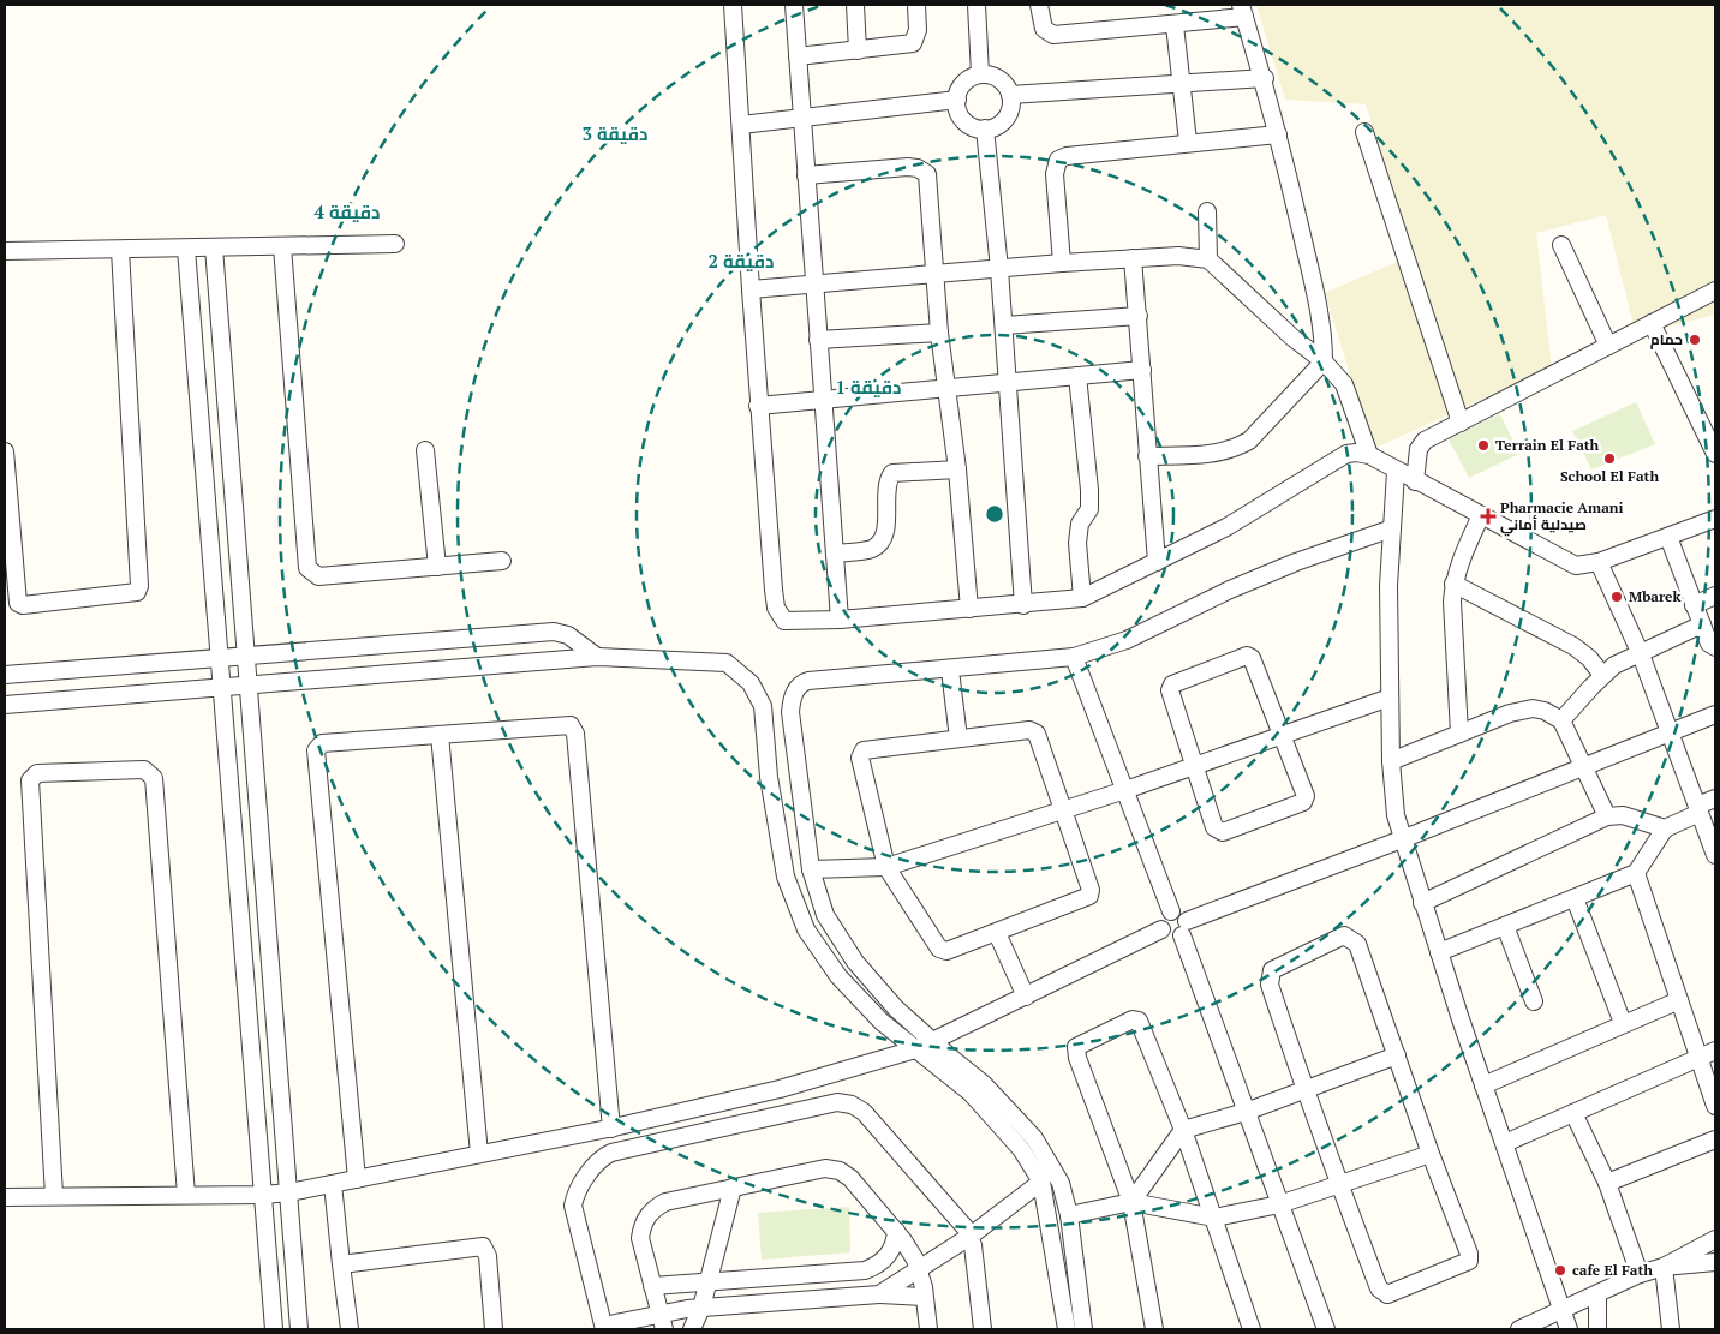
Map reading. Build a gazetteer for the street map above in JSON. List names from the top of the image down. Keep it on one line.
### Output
{"places":{"other":["حمام","Terrain El Fath","School El Fath","Mbarek","cafe El Fath"],"health":["Pharmacie Amani صيدلية أماني"]},"rings":["3 دقيقة","4 دقيقة","2 دقيقة","1 دقيقة"]}
